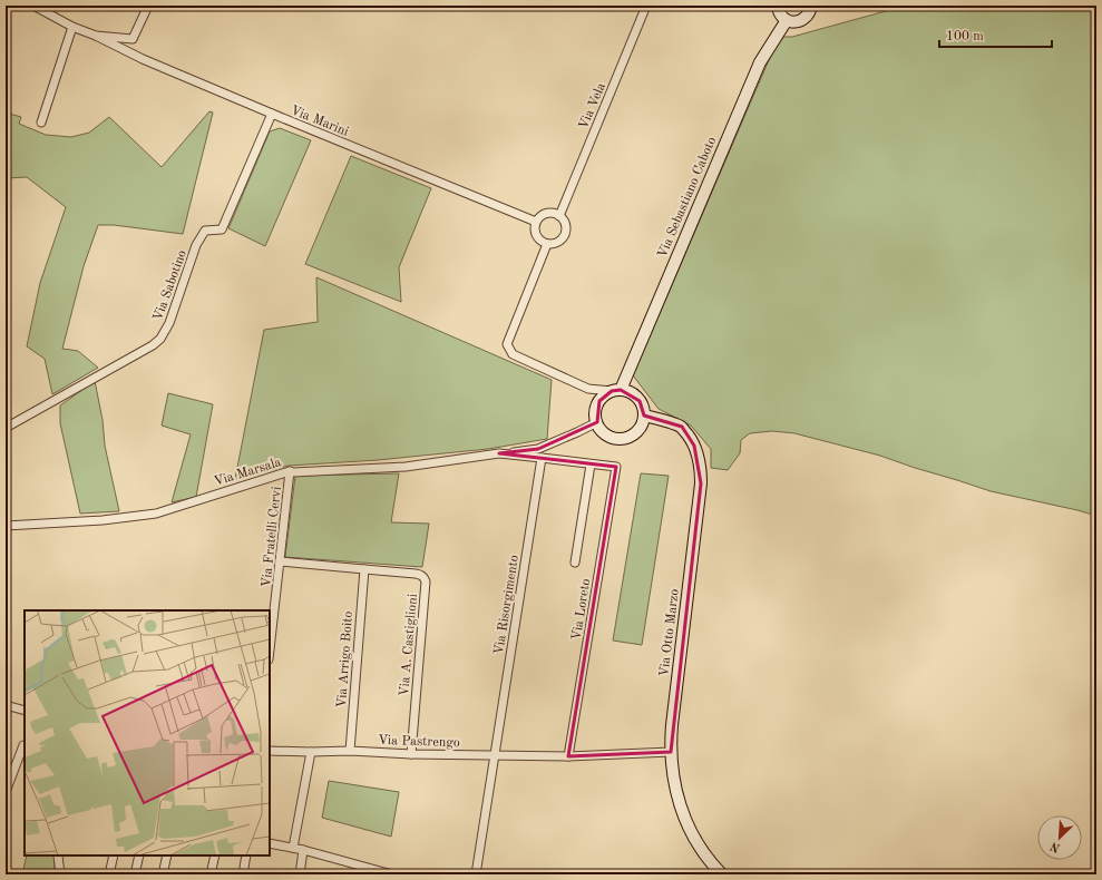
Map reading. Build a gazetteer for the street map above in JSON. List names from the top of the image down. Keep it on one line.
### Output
{"streets":{"street":["Via Vela","Via Marini","Via Sebastiano Caboto","Via Sabotino","Via Marsala","Via Fratelli Cervi","Via Risorgimento","Via Loreto","Via Otto Marzo","Via A. Castiglioni","Via Arrigo Boito","Via Pastrengo"]},"crossings":[["Via Vela","Via Marini"],["Via Marini","Via Sabotino"],["Via Sebastiano Caboto","Via Marsala"],["Via Sebastiano Caboto","Via Otto Marzo"],["Via Marsala","Via Fratelli Cervi"],["Via Marsala","Via Risorgimento"],["Via Marsala","Via Loreto"],["Via Marsala","Via Otto Marzo"],["Via Fratelli Cervi","Via A. Castiglioni"],["Via Risorgimento","Via Pastrengo"],["Via Loreto","Via Pastrengo"],["Via Otto Marzo","Via Pastrengo"],["Via A. Castiglioni","Via Arrigo Boito"],["Via A. Castiglioni","Via Pastrengo"],["Via Arrigo Boito","Via Pastrengo"]],"scale_bar":"100 m","north":"bottom left"}
